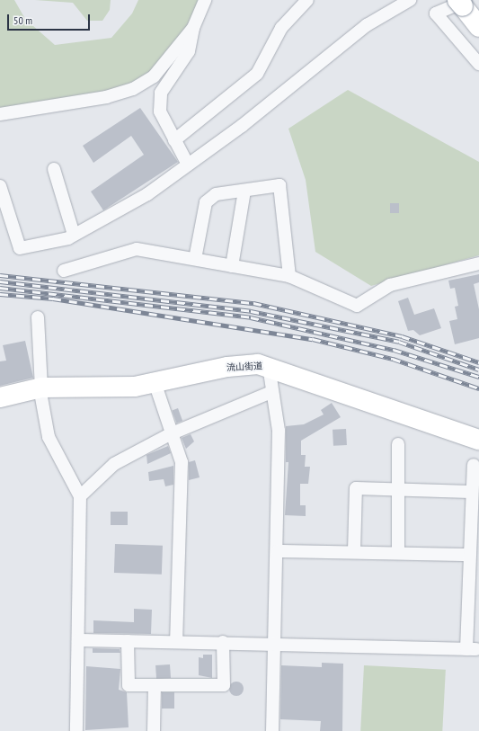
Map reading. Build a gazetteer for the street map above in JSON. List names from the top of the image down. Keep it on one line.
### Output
{"streets":{"main road":["流山街道"]},"scale_bar":"50 m"}
